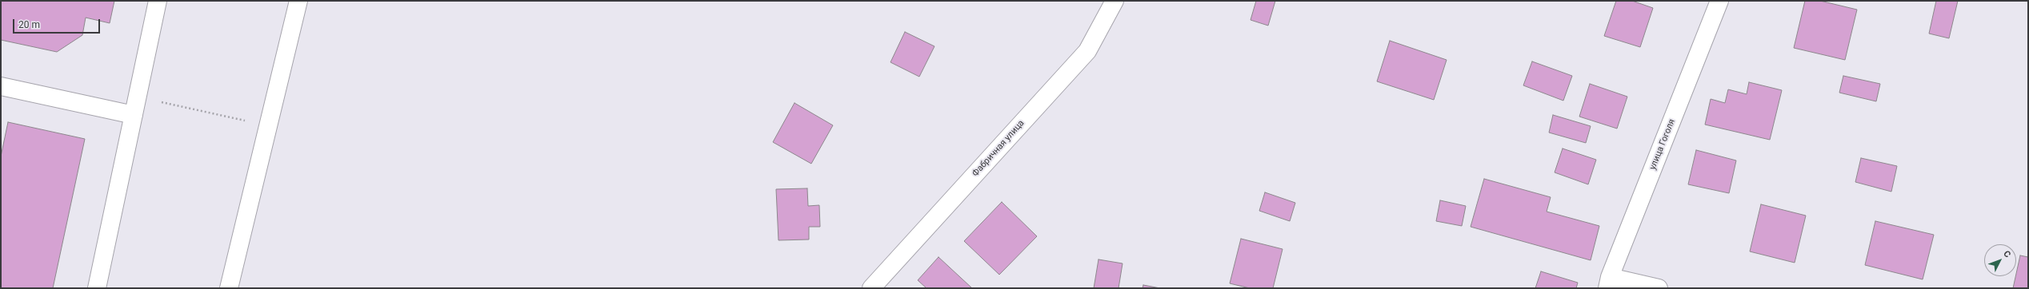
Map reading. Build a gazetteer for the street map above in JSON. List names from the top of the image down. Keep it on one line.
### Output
{"streets":{"street":["улица Гоголя","Фабричная улица"]},"scale_bar":"20 m","north":"top right"}
